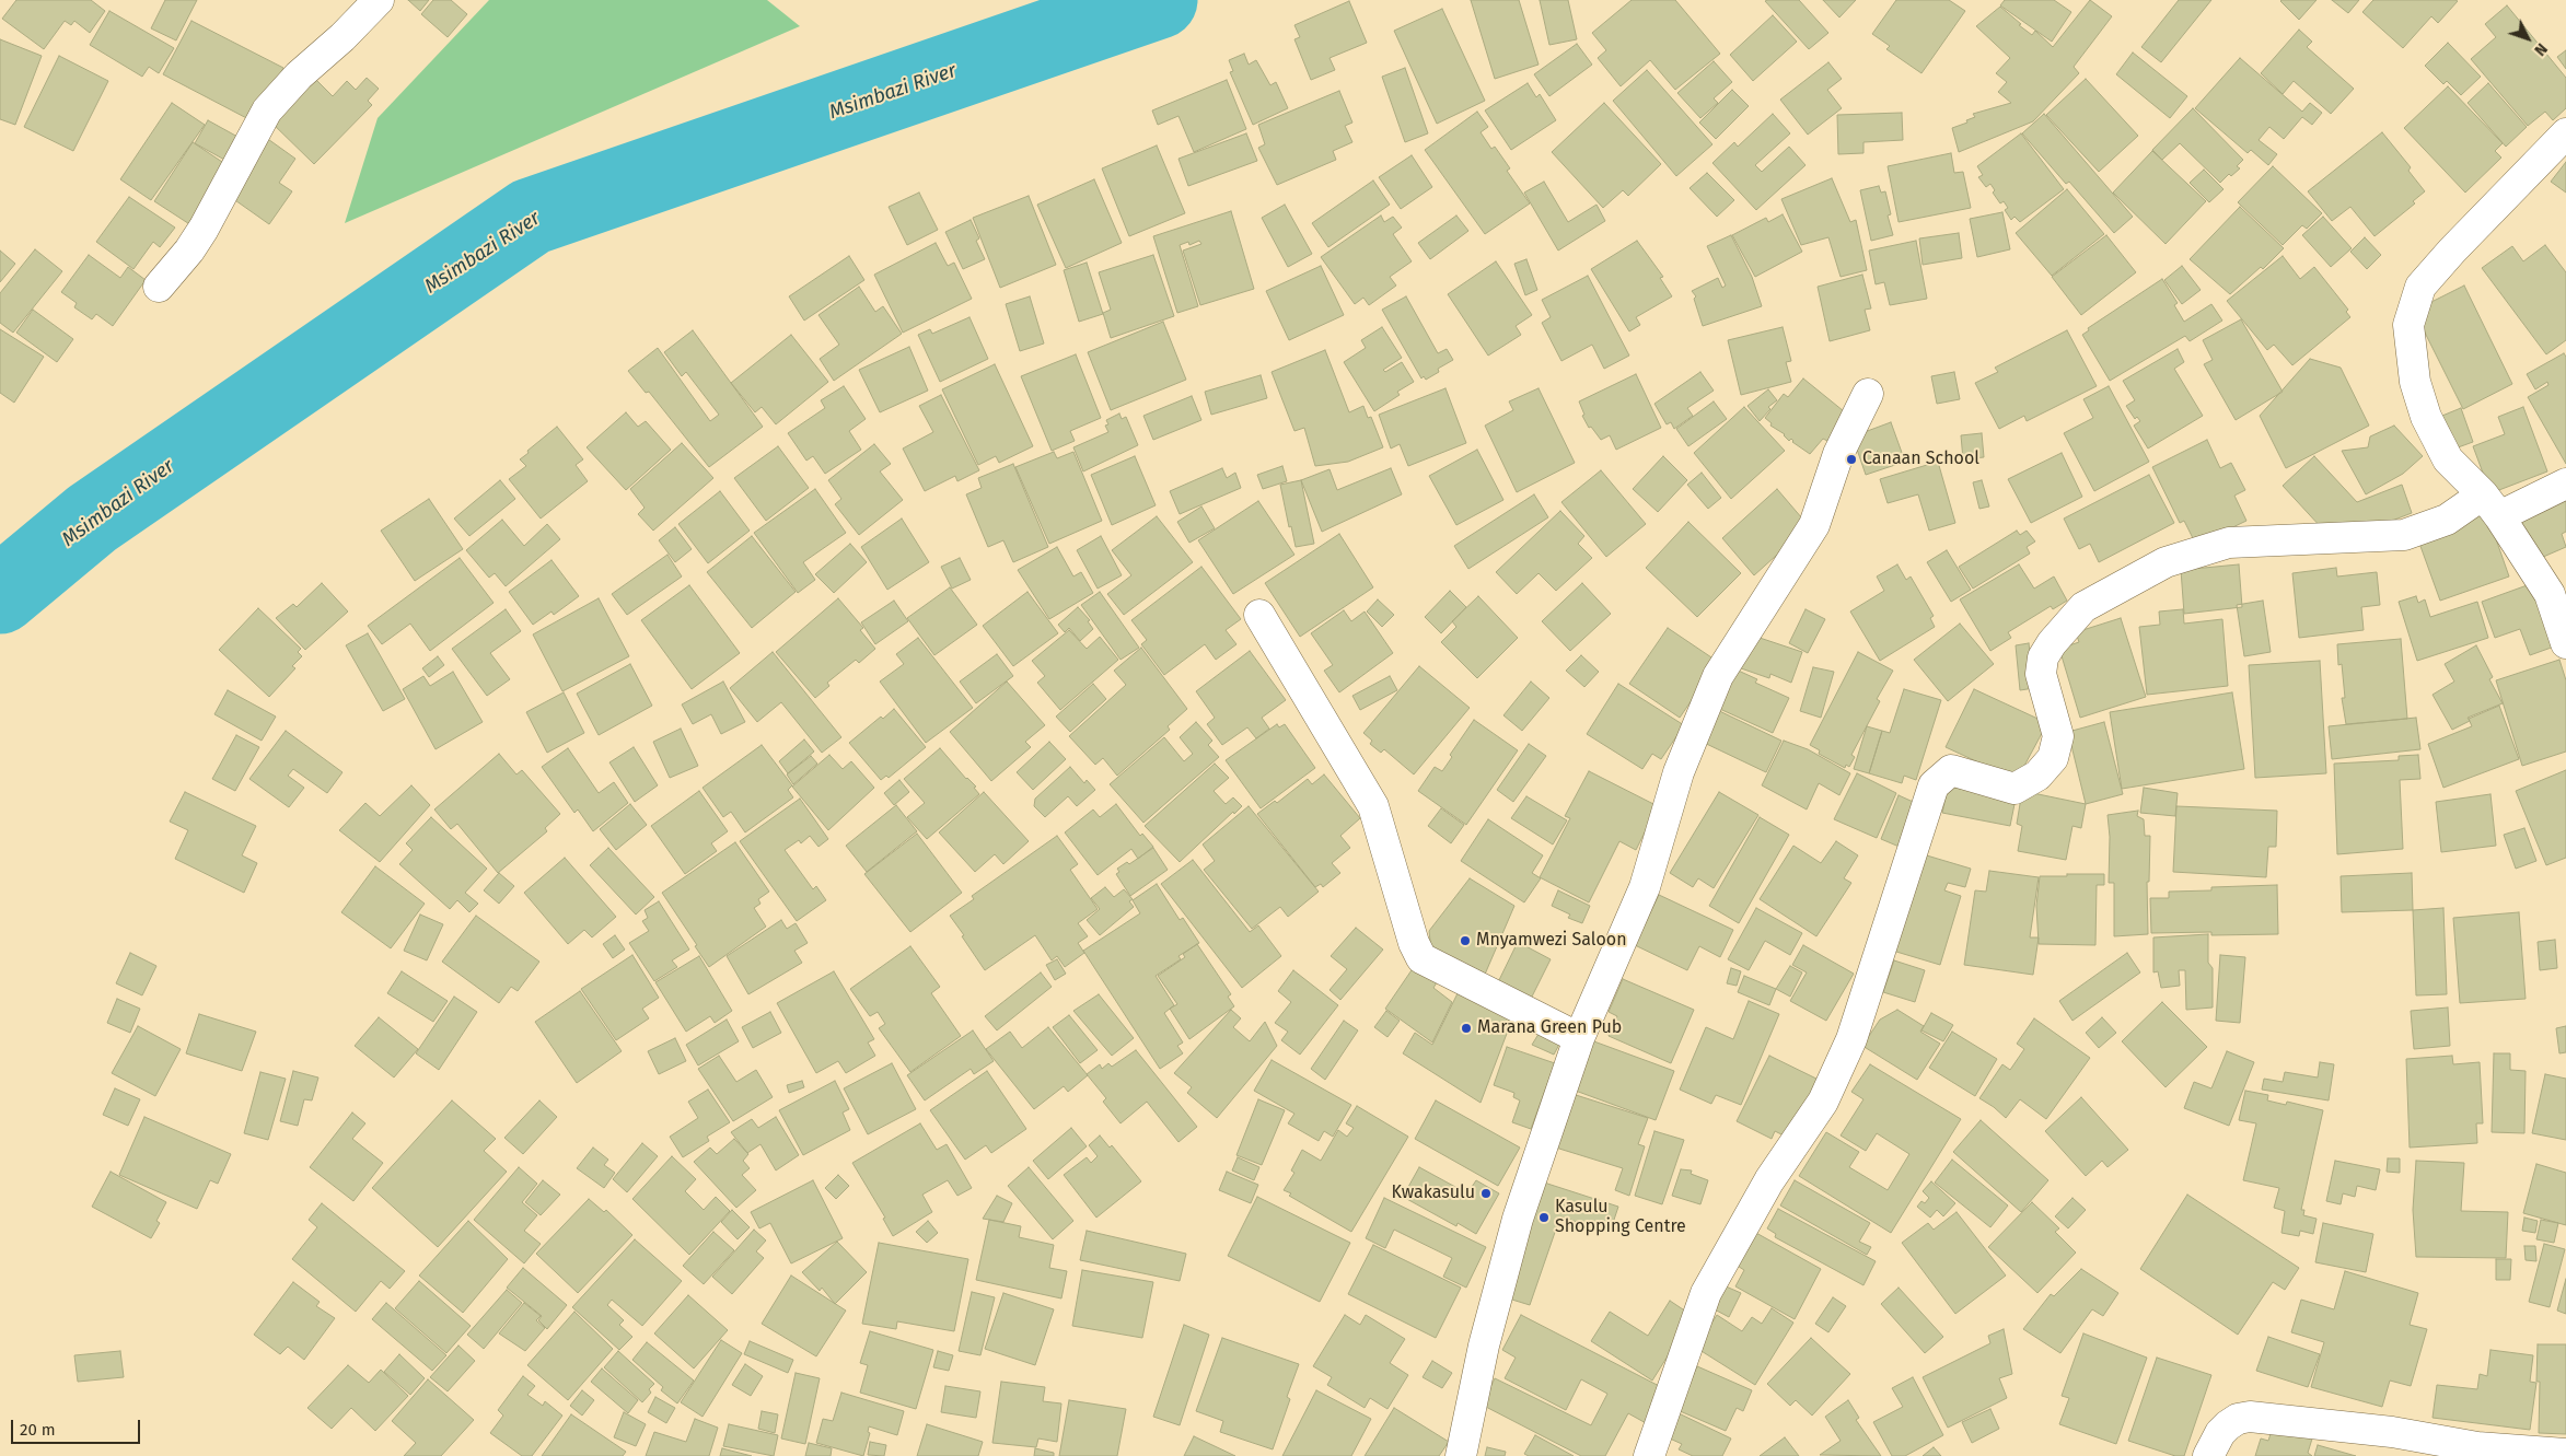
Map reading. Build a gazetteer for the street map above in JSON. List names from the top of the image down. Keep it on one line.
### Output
{"water":["Msimbazi River"],"places":["Canaan School","Mnyamwezi Saloon","Marana Green Pub","Kwakasulu","Kasulu Shopping Centre"],"scale_bar":"20 m","north":"bottom right"}
